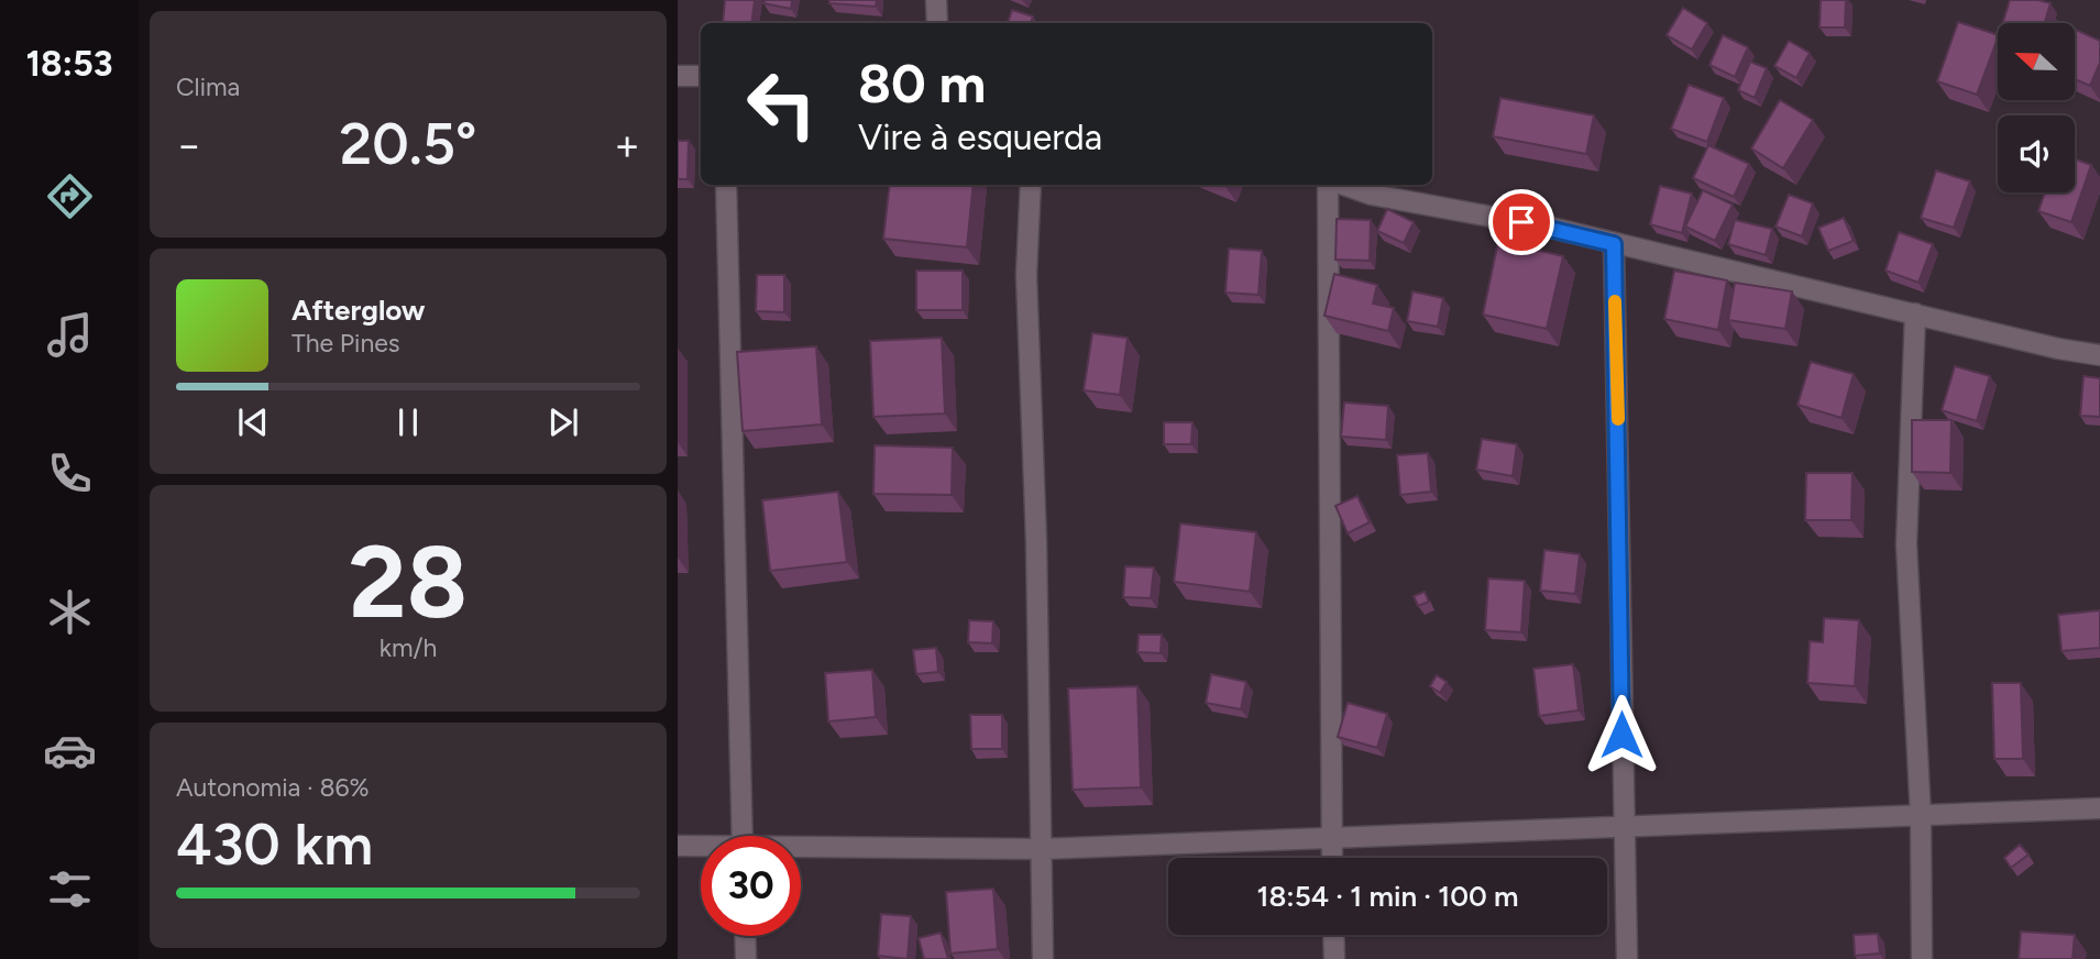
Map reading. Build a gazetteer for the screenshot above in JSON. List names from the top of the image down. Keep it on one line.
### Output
{"north":"left","page":{"tabs":"18:53","tile":["Clima",["28","km/h"],["Autonomia · 86%","430 km"]],"turn":["80 m","Vire à esquerda"],"heat":["−","20.5°","+"],"song":["Afterglow","The Pines"],"limit":"30","trip":"18:54 · 1 min · 100 m"}}
